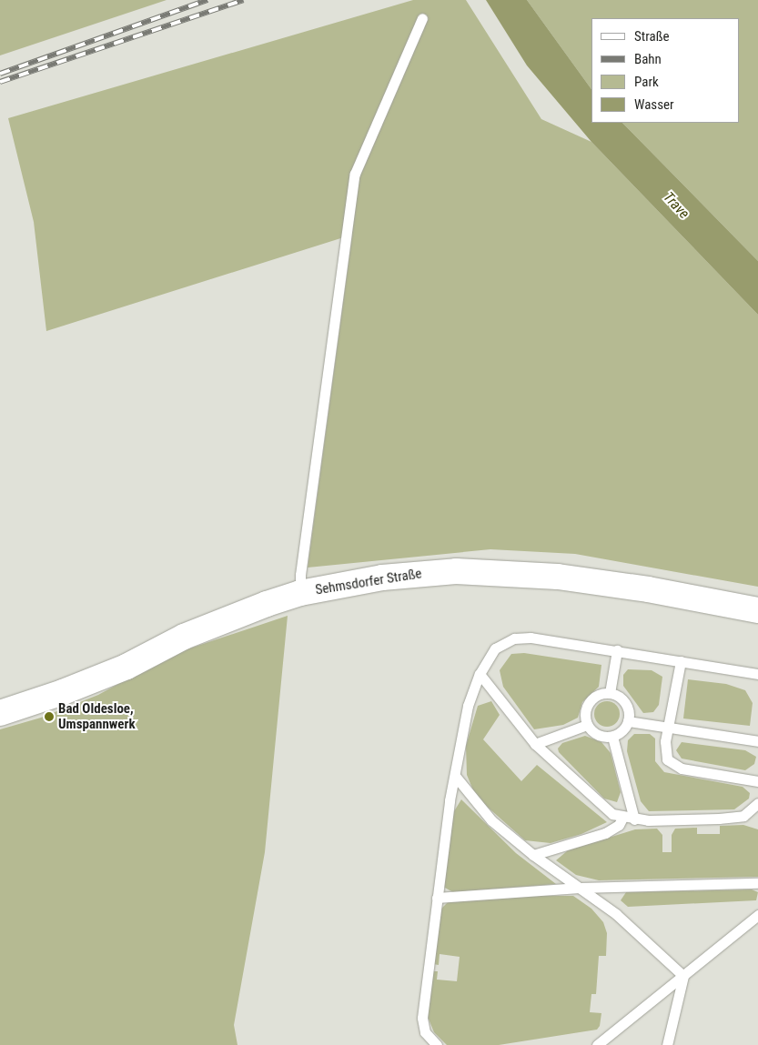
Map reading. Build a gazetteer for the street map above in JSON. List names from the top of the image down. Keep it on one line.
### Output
{"streets":{"main road":["Sehmsdorfer Straße"]},"water":["Trave"],"places":["Bad Oldesloe, Umspannwerk"],"legend":["Straße","Bahn","Park","Wasser"]}
